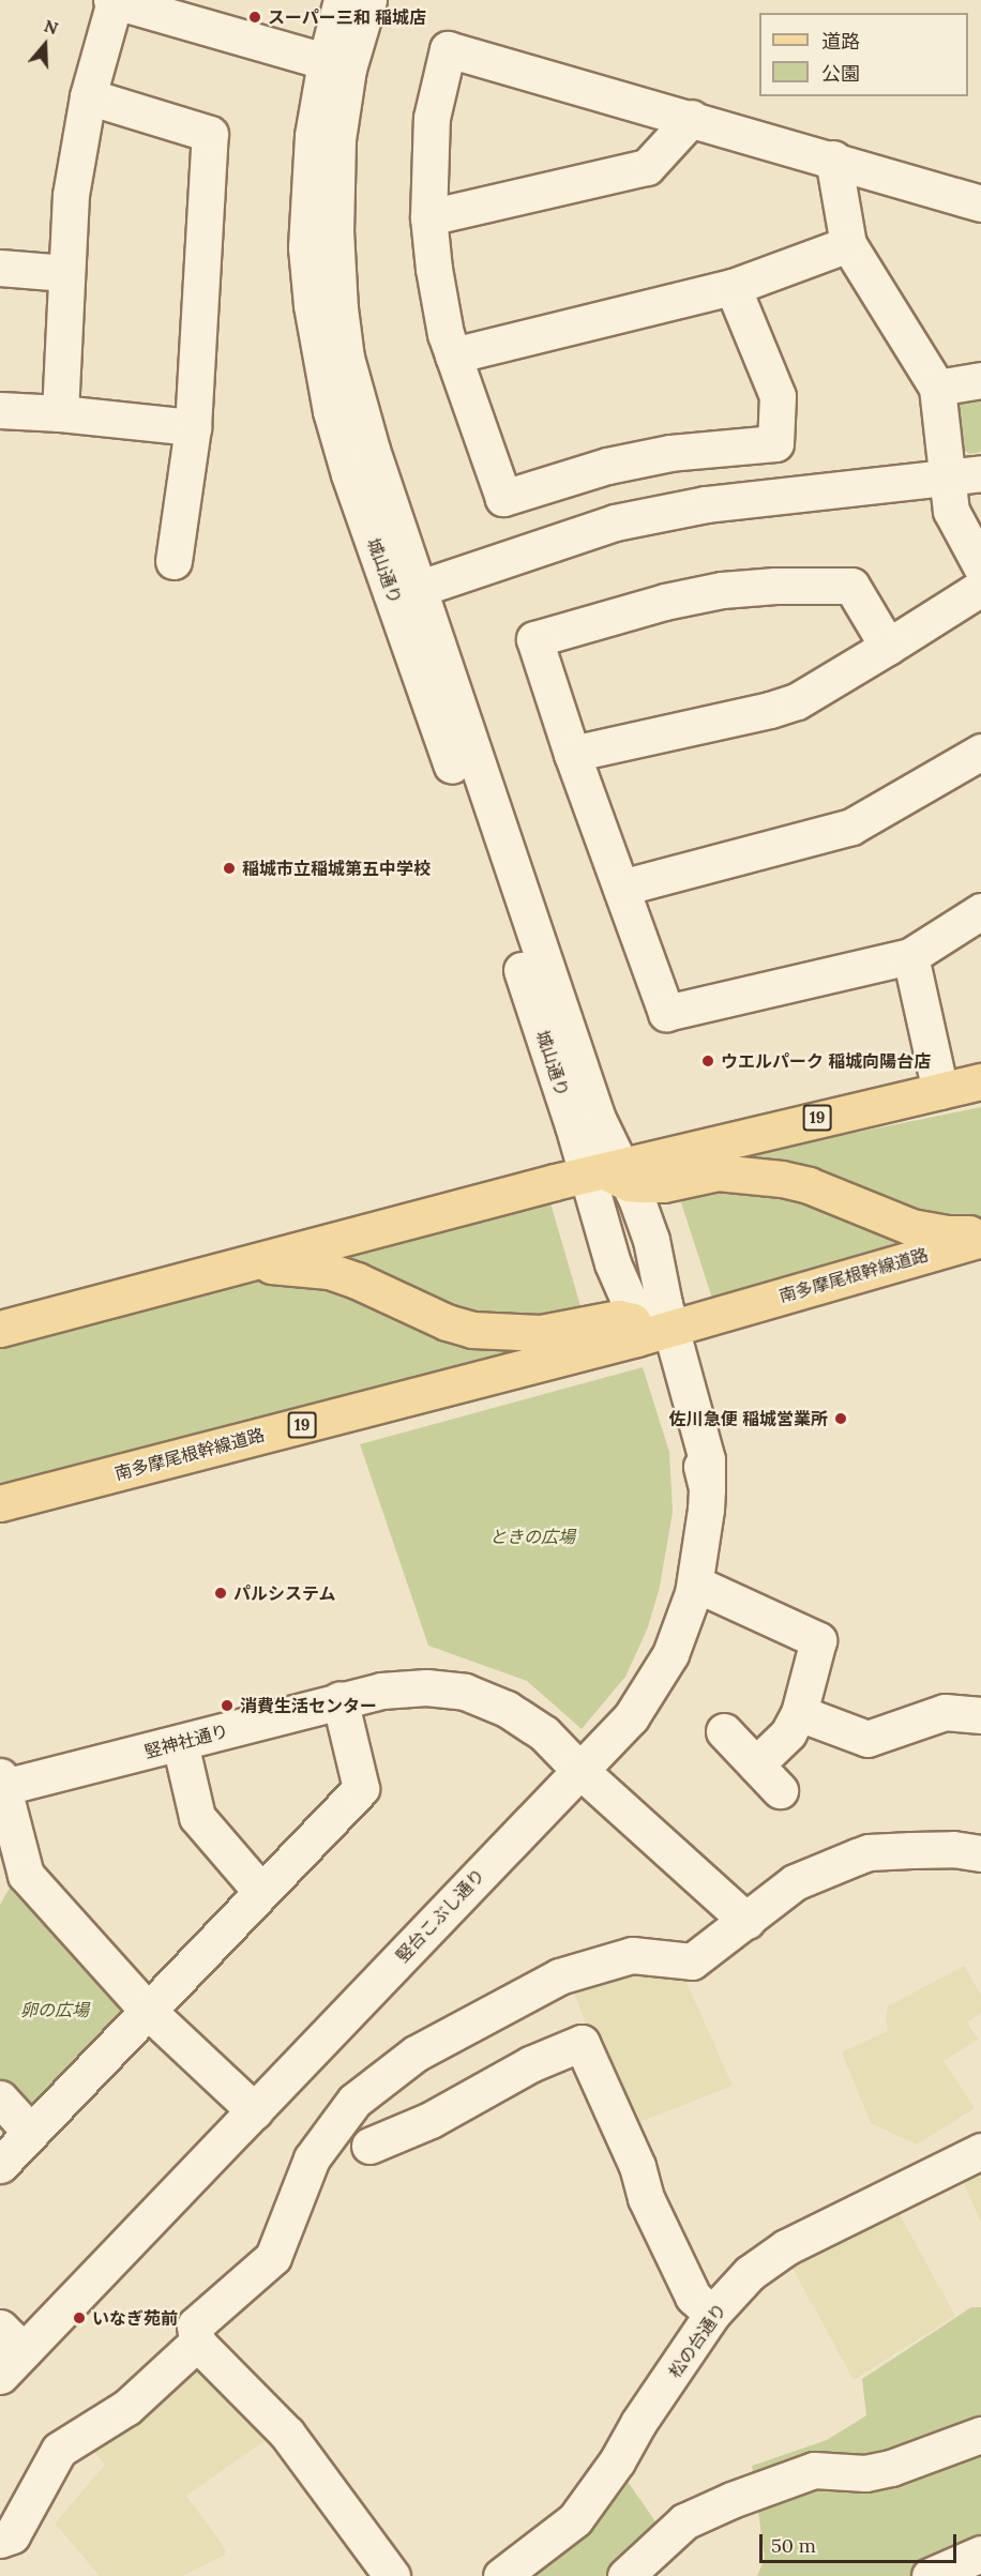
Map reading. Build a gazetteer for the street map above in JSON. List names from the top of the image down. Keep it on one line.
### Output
{"streets":{"main road":["19","南多摩尾根幹線道路"],"street":["城山通り","竪神社通り","竪台こぶし通り","松の台通り"]},"crossings":[["城山通り","19"],["南多摩尾根幹線道路","竪台こぶし通り"],["竪神社通り","竪台こぶし通り"]],"parks":["ときの広場","卵の広場"],"places":["スーパー三和 稲城店","稲城市立稲城第五中学校","ウエルパーク 稲城向陽台店","佐川急便 稲城営業所","パルシステム","消費生活センター","いなぎ苑前"],"legend":["道路","公園"],"scale_bar":"50 m","north":"top"}
